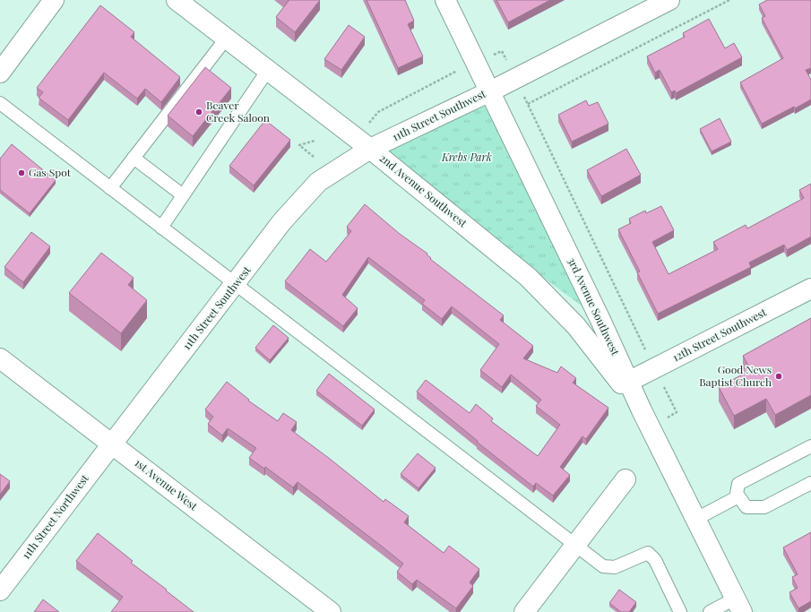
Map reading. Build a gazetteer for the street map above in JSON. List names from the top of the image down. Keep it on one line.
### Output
{"streets":{"main road":["11th Street Southwest","2nd Avenue Southwest","3rd Avenue Southwest","12th Street Southwest","1st Avenue West","11th Street Northwest"]},"crossings":[["11th Street Southwest","2nd Avenue Southwest"],["11th Street Southwest","3rd Avenue Southwest"],["11th Street Southwest","1st Avenue West"],["11th Street Southwest","11th Street Northwest"],["2nd Avenue Southwest","3rd Avenue Southwest"],["3rd Avenue Southwest","12th Street Southwest"],["1st Avenue West","11th Street Northwest"]],"parks":["Krebs Park"],"places":["Beaver Creek Saloon","Gas Spot","Good News Baptist Church"]}
